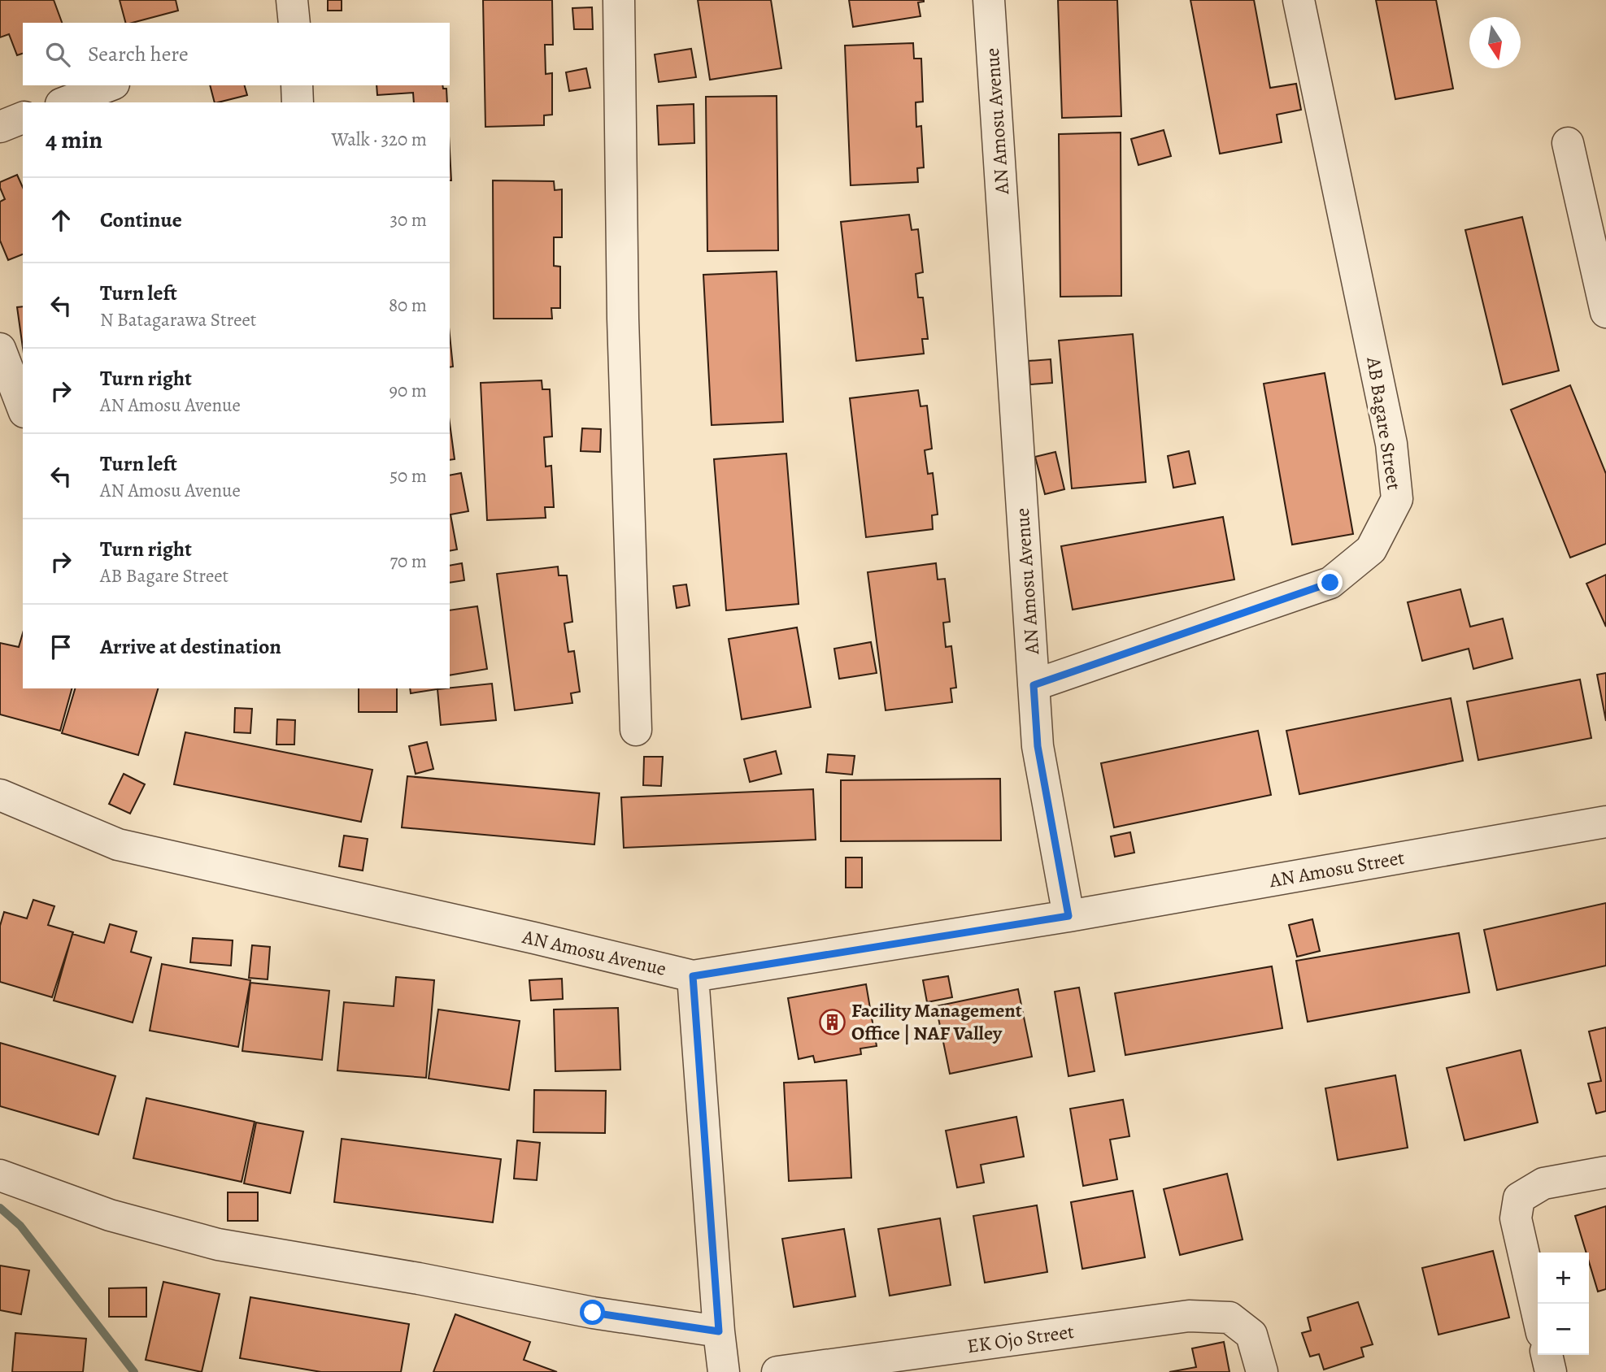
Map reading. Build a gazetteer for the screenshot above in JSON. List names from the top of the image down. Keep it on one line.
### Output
{"streets":{"street":["AN Amosu Avenue","AB Bagare Street","AN Amosu Street","EK Ojo Street"]},"crossings":[["AN Amosu Avenue","AB Bagare Street"],["AN Amosu Avenue","AN Amosu Street"]],"places":{"building":["Facility Management Office | NAF Valley"]},"north":"bottom","page":{"search":"Search here","heading":["4 min","Walk · 320 m"],"list":[["Continue","30 m"],["Turn left","N Batagarawa Street","80 m"],["Turn right","AN Amosu Avenue","90 m"],["Turn left","AN Amosu Avenue","50 m"],["Turn right","AB Bagare Street","70 m"],"Arrive at destination"],"map_buttons":["+","−"]}}
